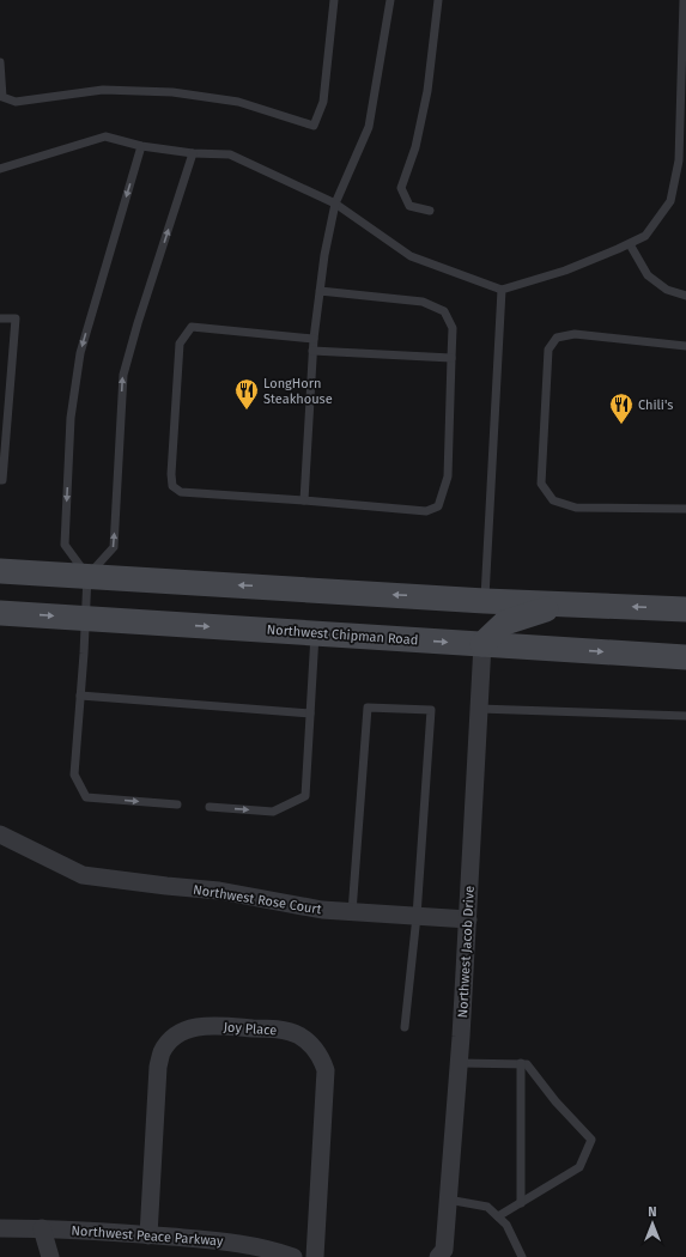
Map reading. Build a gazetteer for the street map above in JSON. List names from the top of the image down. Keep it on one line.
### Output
{"streets":{"main road":["Northwest Chipman Road"],"street":["Northwest Rose Court","Northwest Jacob Drive","Joy Place","Northwest Peace Parkway"]},"crossings":[["Northwest Chipman Road","Northwest Jacob Drive"],["Northwest Rose Court","Northwest Jacob Drive"],["Joy Place","Northwest Peace Parkway"]],"places":{"restaurant":["LongHorn Steakhouse","Chili's"]},"north":"top"}
